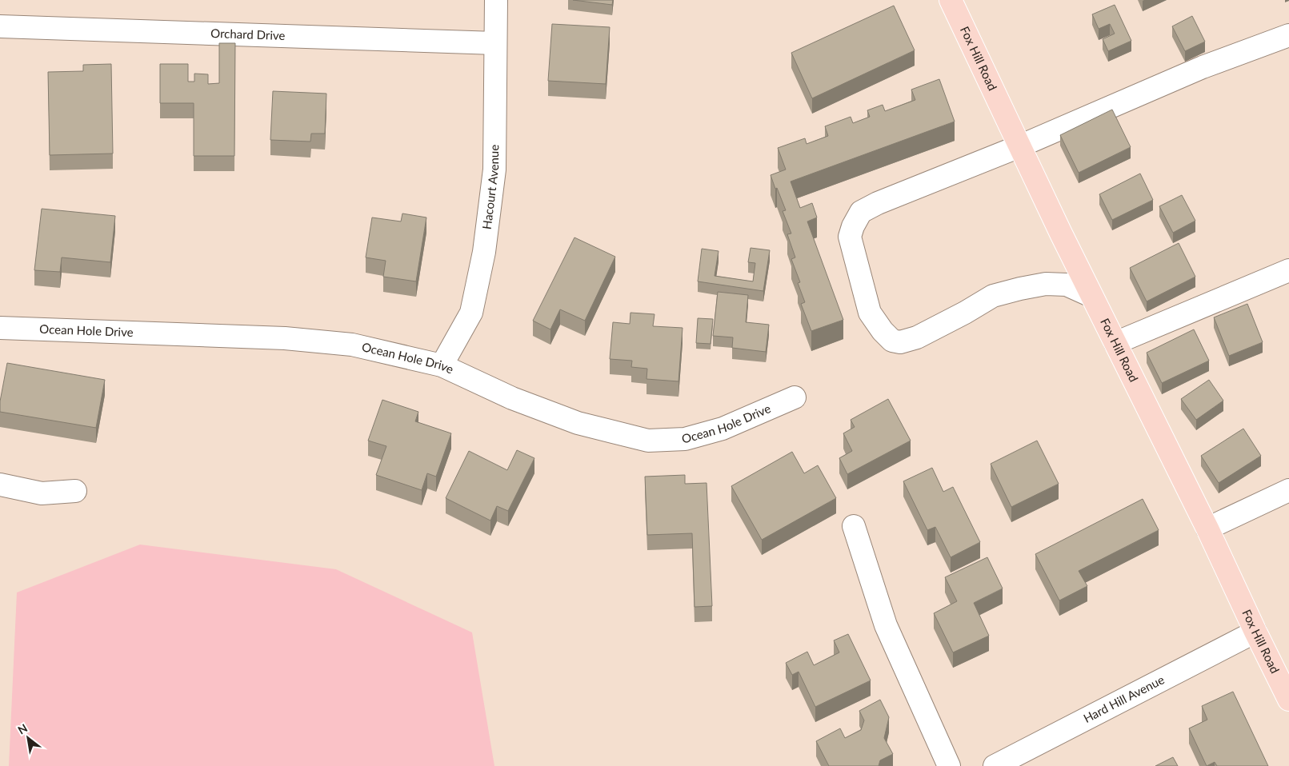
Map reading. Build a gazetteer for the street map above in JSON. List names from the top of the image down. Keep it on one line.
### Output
{"streets":{"main road":["Fox Hill Road"],"street":["Orchard Drive","Hacourt Avenue","Ocean Hole Drive","Hard Hill Avenue"]},"crossings":[["Orchard Drive","Hacourt Avenue"],["Fox Hill Road","Hard Hill Avenue"],["Hacourt Avenue","Ocean Hole Drive"]],"north":"top left"}
